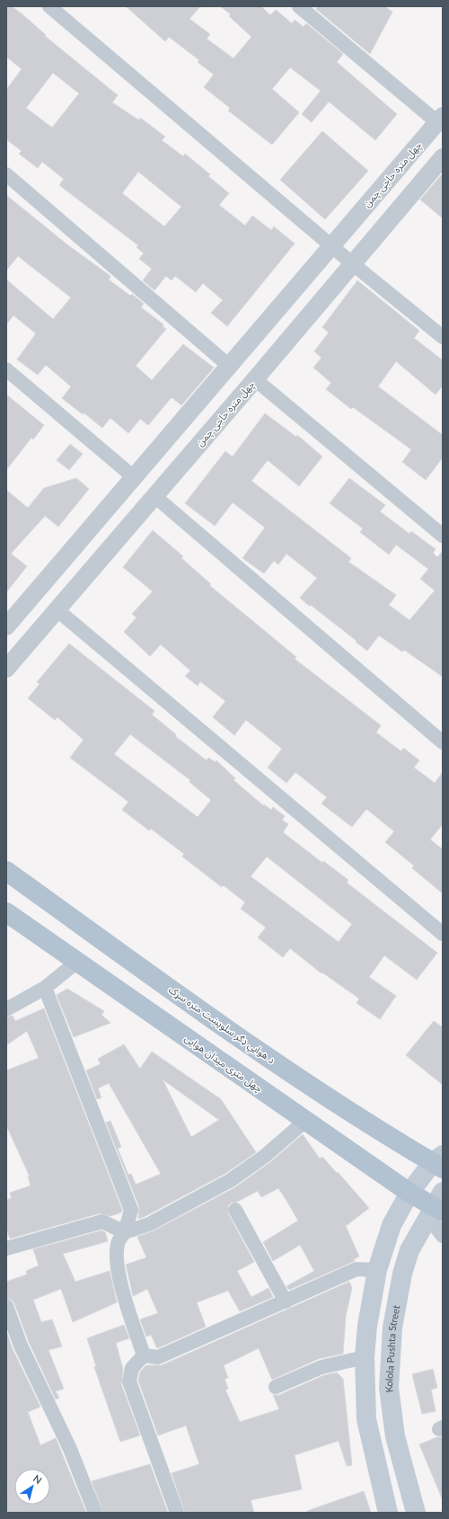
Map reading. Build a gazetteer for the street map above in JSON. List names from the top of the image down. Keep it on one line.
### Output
{"streets":{"main road":["د هوايي ډګر سلویښت متره سړک","چهل متری میدان هوایی","Kolola Pushta Street"],"street":["چهل متره حاجی چمن"]},"crossings":[["چهل متری میدان هوایی","Kolola Pushta Street"]],"north":"top right"}
